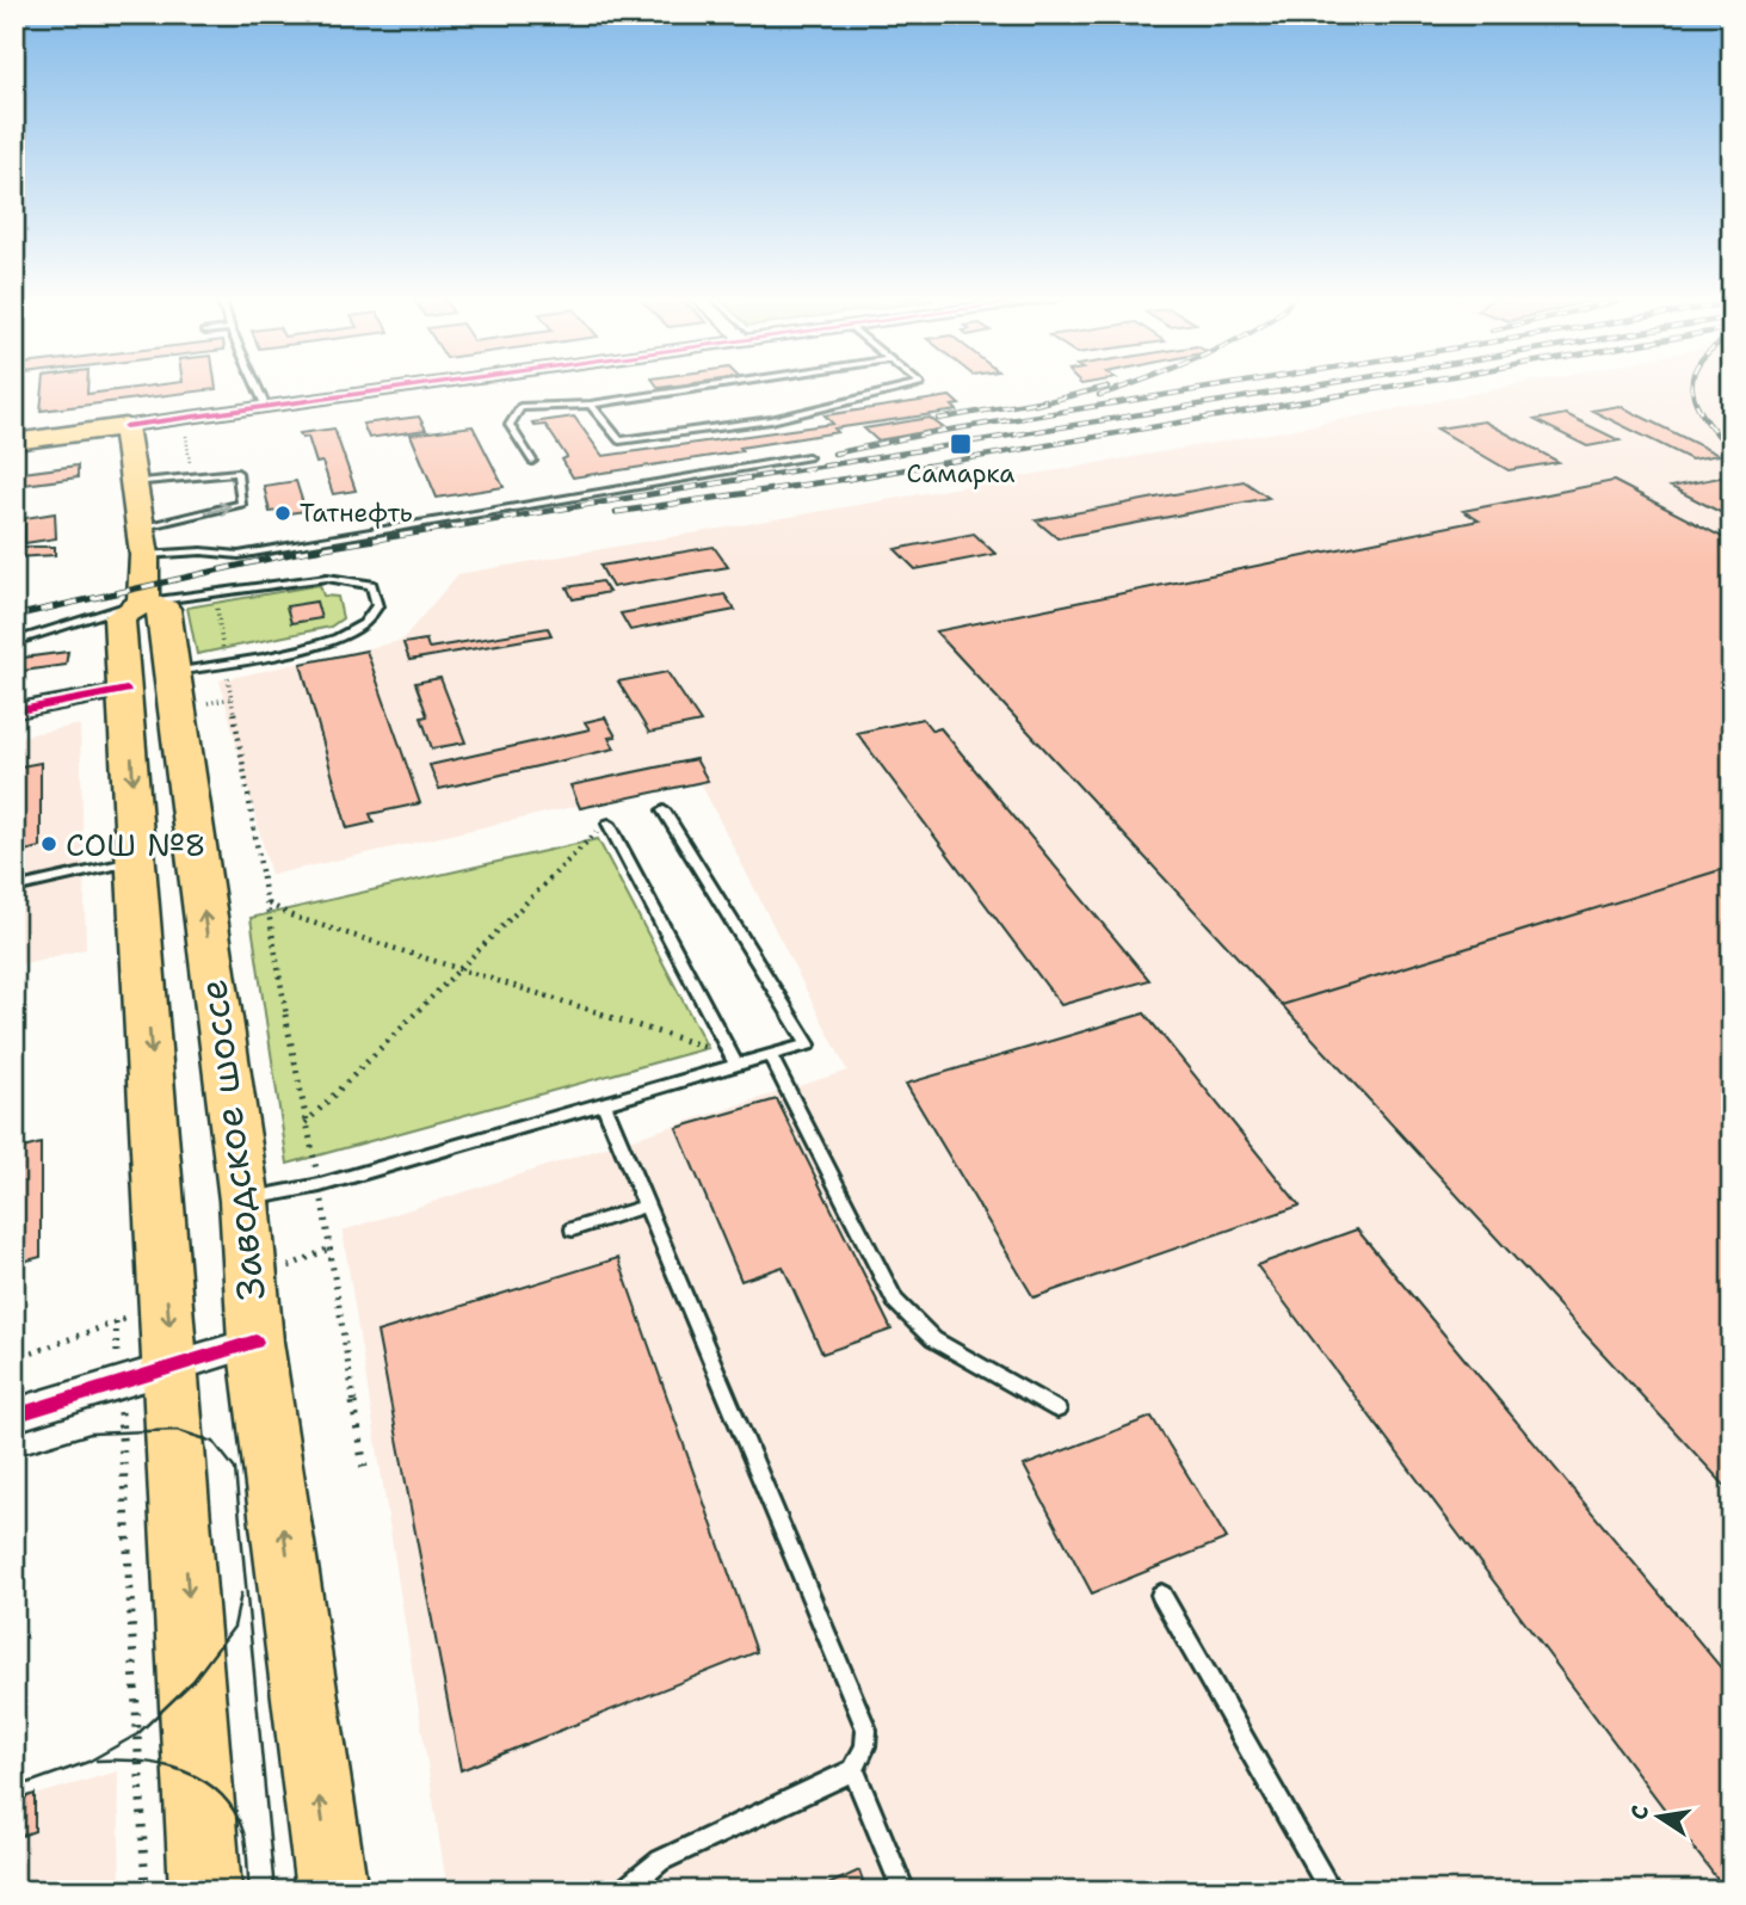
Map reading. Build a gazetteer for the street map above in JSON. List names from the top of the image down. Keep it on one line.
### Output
{"streets":{"main road":["Заводское шоссе"]},"places":{"transit":["Самарка"],"other":["Татнефть","СОШ №8"]},"north":"left"}
